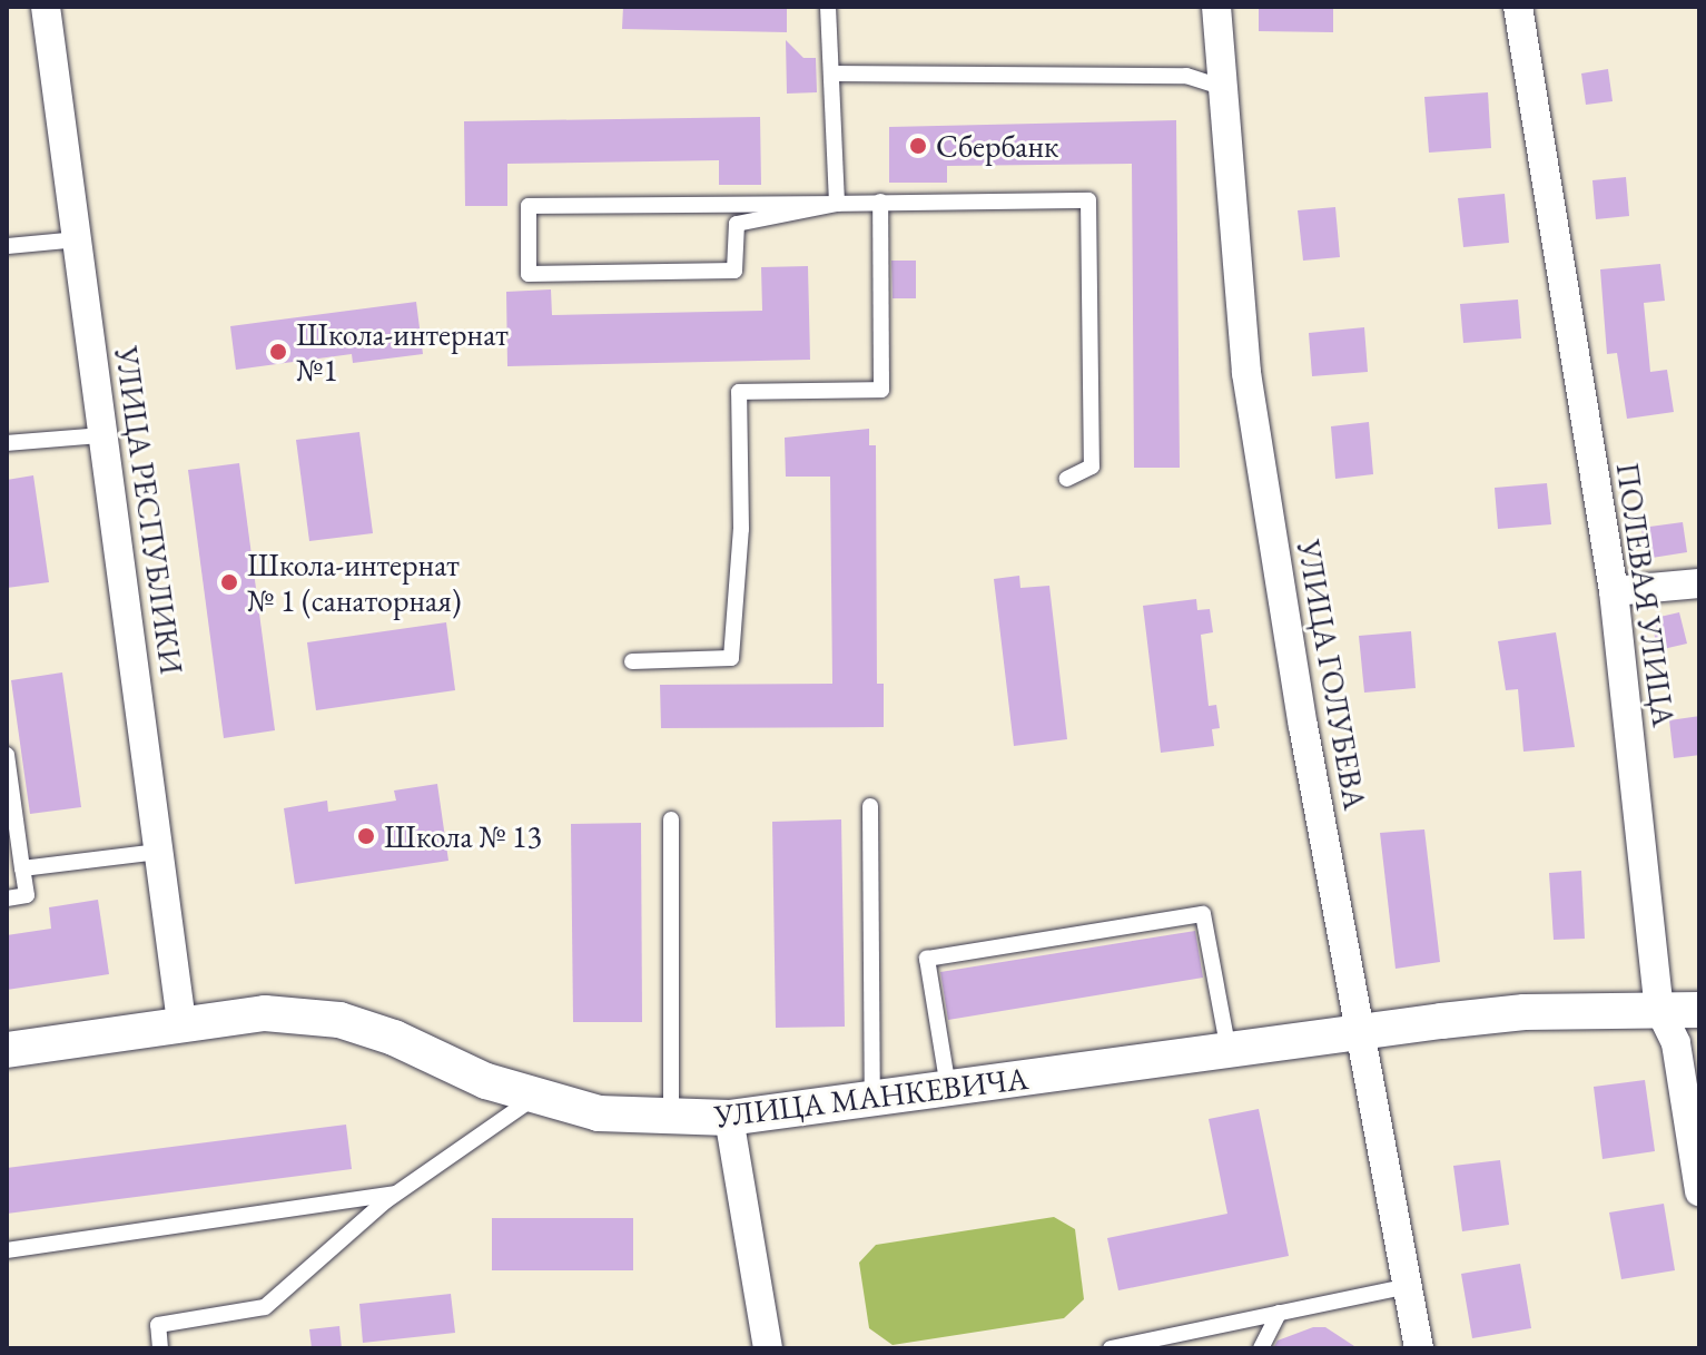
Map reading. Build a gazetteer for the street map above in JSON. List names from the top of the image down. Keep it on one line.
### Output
{"streets":{"street":["УЛИЦА РЕСПУБЛИКИ","ПОЛЕВАЯ УЛИЦА","УЛИЦА ГОЛУБЕВА","УЛИЦА МАНКЕВИЧА"]},"crossings":[["УЛИЦА РЕСПУБЛИКИ","УЛИЦА МАНКЕВИЧА"],["ПОЛЕВАЯ УЛИЦА","УЛИЦА МАНКЕВИЧА"],["УЛИЦА ГОЛУБЕВА","УЛИЦА МАНКЕВИЧА"]],"places":["Сбербанк","Школа-интернат №1","Школа-интернат № 1 (санаторная)","Школа № 13"]}
